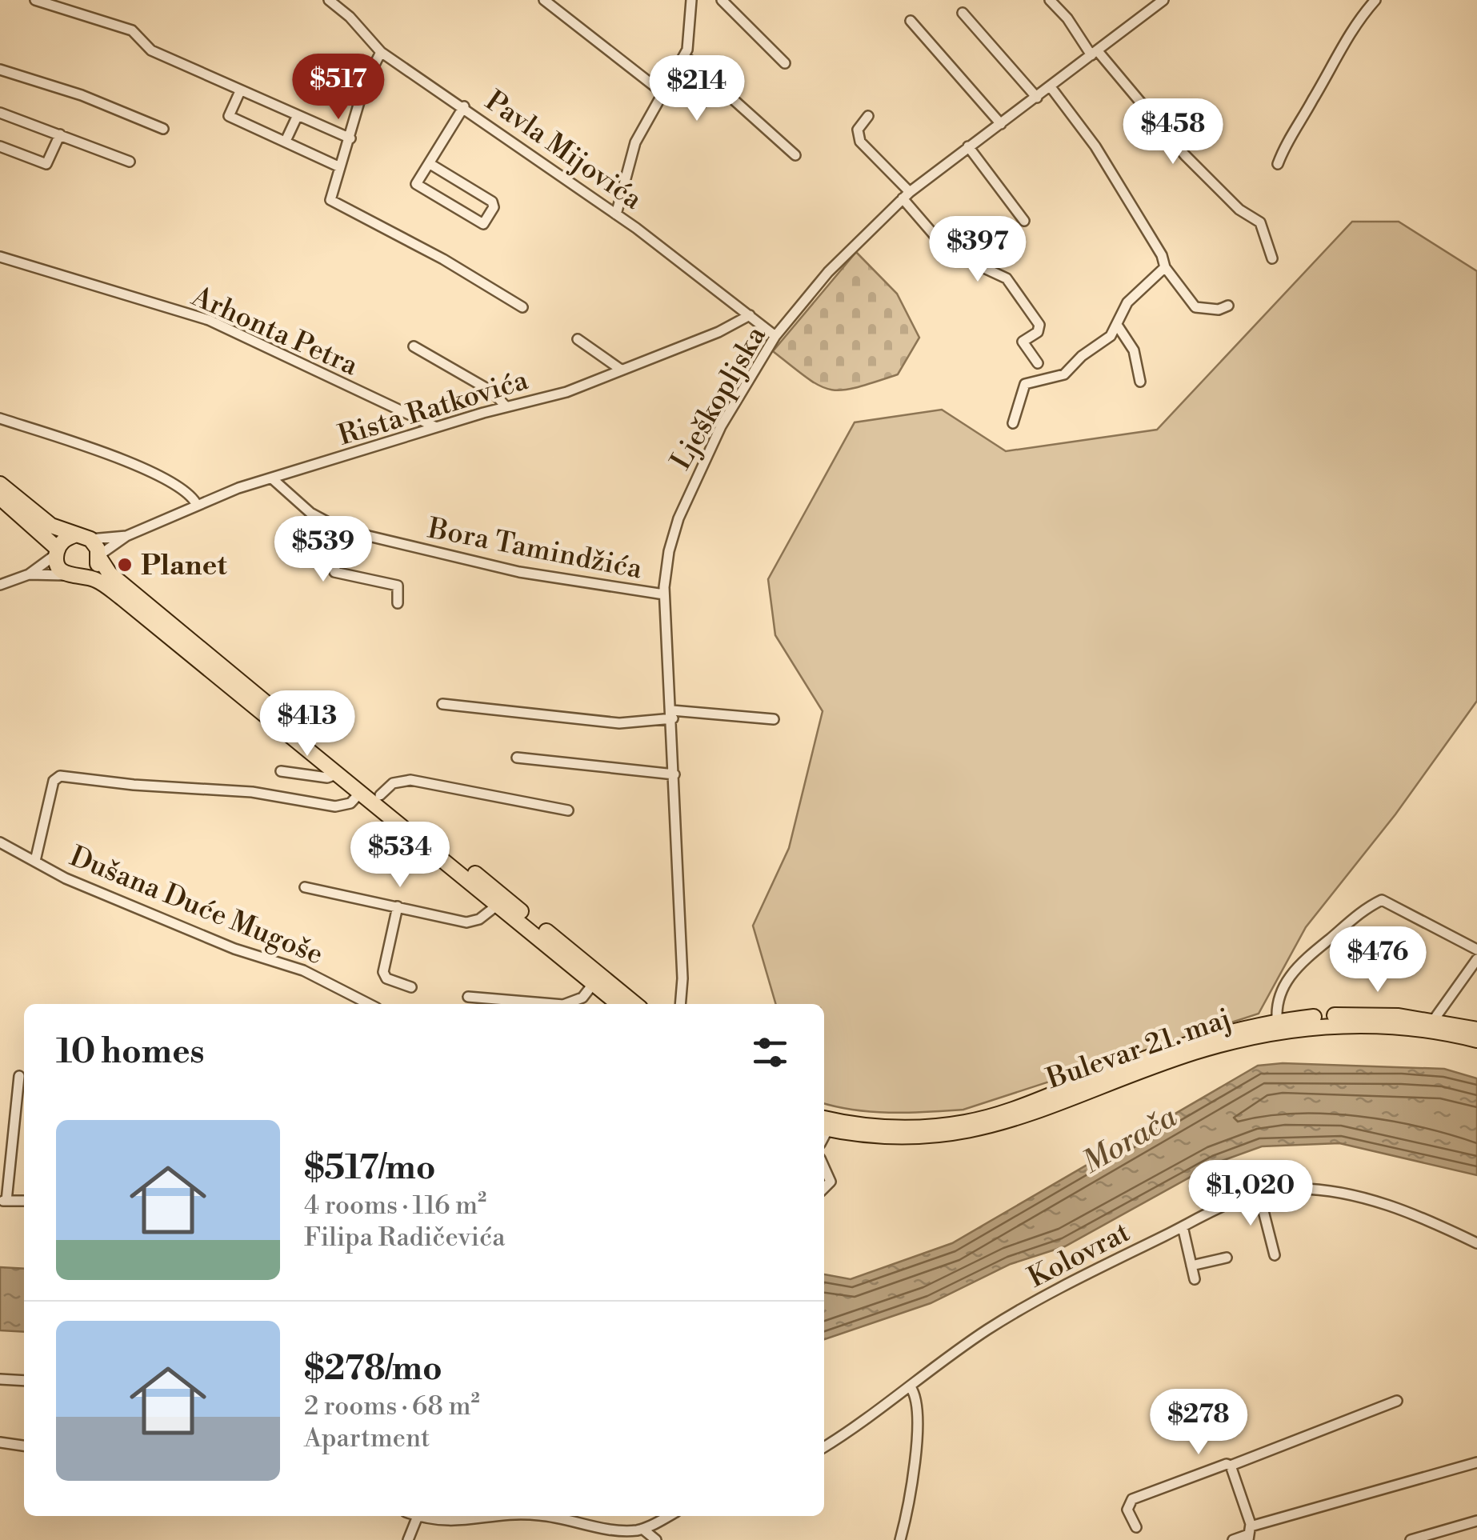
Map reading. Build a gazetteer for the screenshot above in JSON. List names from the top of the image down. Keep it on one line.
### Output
{"streets":{"main road":["Bulevar 21. maj"],"street":["Pavla Mijovića","Arhonta Petra","Lješkopljska","Rista Ratkovića","Bora Tamindžića","Dušana Duće Mugoše","Kolovrat"]},"crossings":[["Pavla Mijovića","Lješkopljska"],["Pavla Mijovića","Rista Ratkovića"],["Arhonta Petra","Rista Ratkovića"],["Lješkopljska","Bora Tamindžića"],["Rista Ratkovića","Bora Tamindžića"]],"water":["Morača"],"places":["Planet"],"page":{"price":["$517","$214","$458","$397","$539","$413","$534","$476","$1,020","$278"],"heading":"10 homes","list":[{"name":"$517/mo","note":"4 rooms · 116 m² · Filipa Radičevića"},{"name":"$278/mo","note":"2 rooms · 68 m² · Apartment"}]}}
